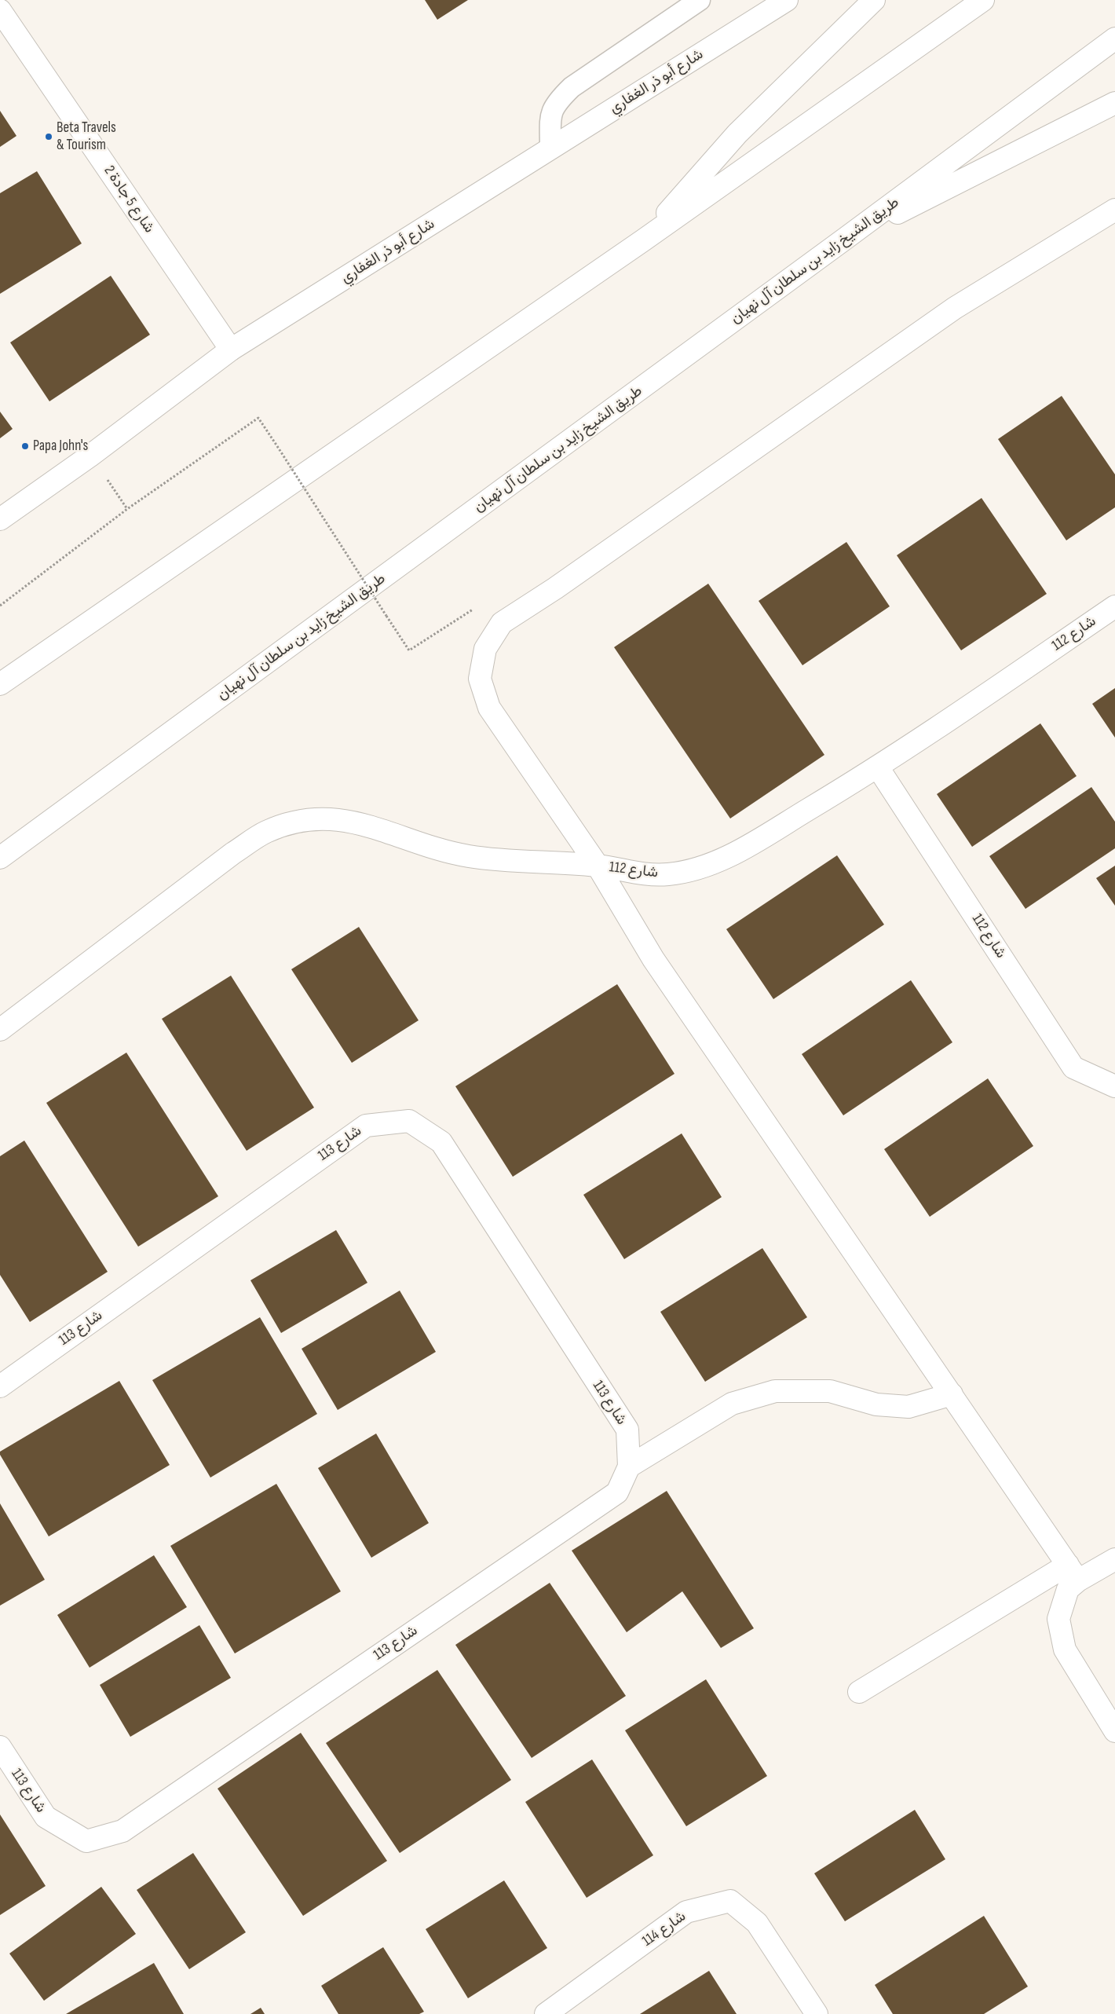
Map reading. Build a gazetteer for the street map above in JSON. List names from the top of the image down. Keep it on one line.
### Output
{"streets":{"main road":["شارع أبو ذر الغفاري","شارع 5 جادة 2","طريق الشيخ زايد بن سلطان آل نهيان","شارع 112","شارع 113","شارع 114"]},"crossings":[["شارع أبو ذر الغفاري","شارع 5 جادة 2"]],"places":["Beta Travels & Tourism","Papa John's"]}
